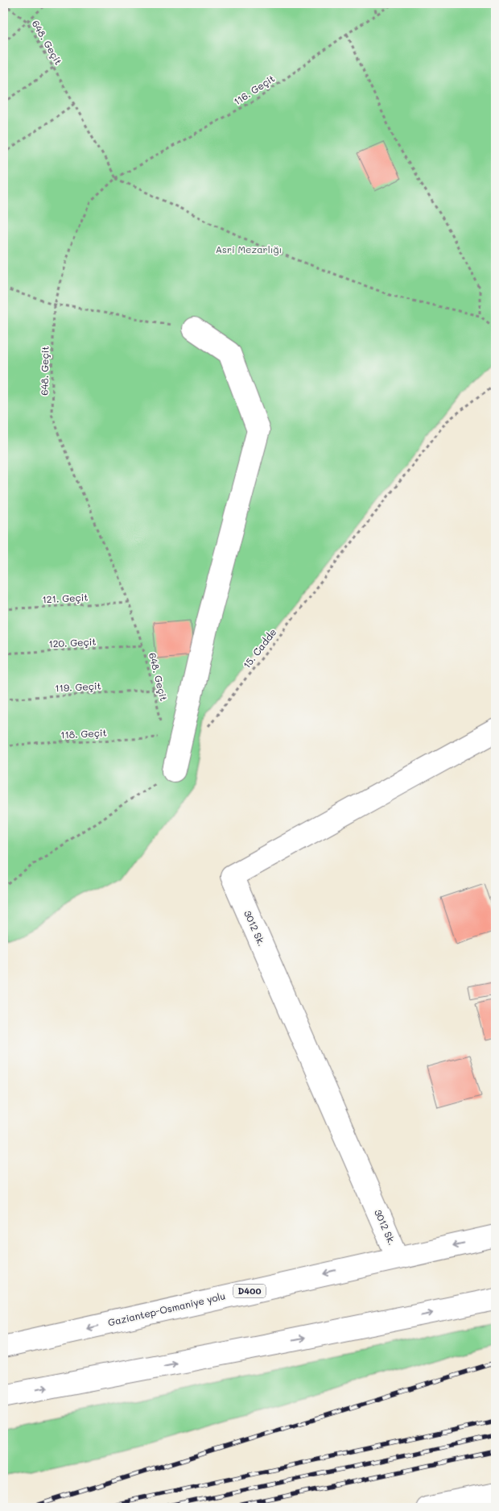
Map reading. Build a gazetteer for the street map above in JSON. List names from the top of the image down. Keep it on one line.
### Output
{"streets":{"main road":["3012 Sk.","D400","Gaziantep-Osmaniye yolu"],"path":["648. Geçit","116. Geçit","121. Geçit","120. Geçit","15. Cadde","119. Geçit","118. Geçit"]},"crossings":[["648. Geçit","116. Geçit"],["648. Geçit","121. Geçit"],["648. Geçit","120. Geçit"],["648. Geçit","119. Geçit"],["3012 Sk.","Gaziantep-Osmaniye yolu"]],"parks":["Asri Mezarlığı"]}
